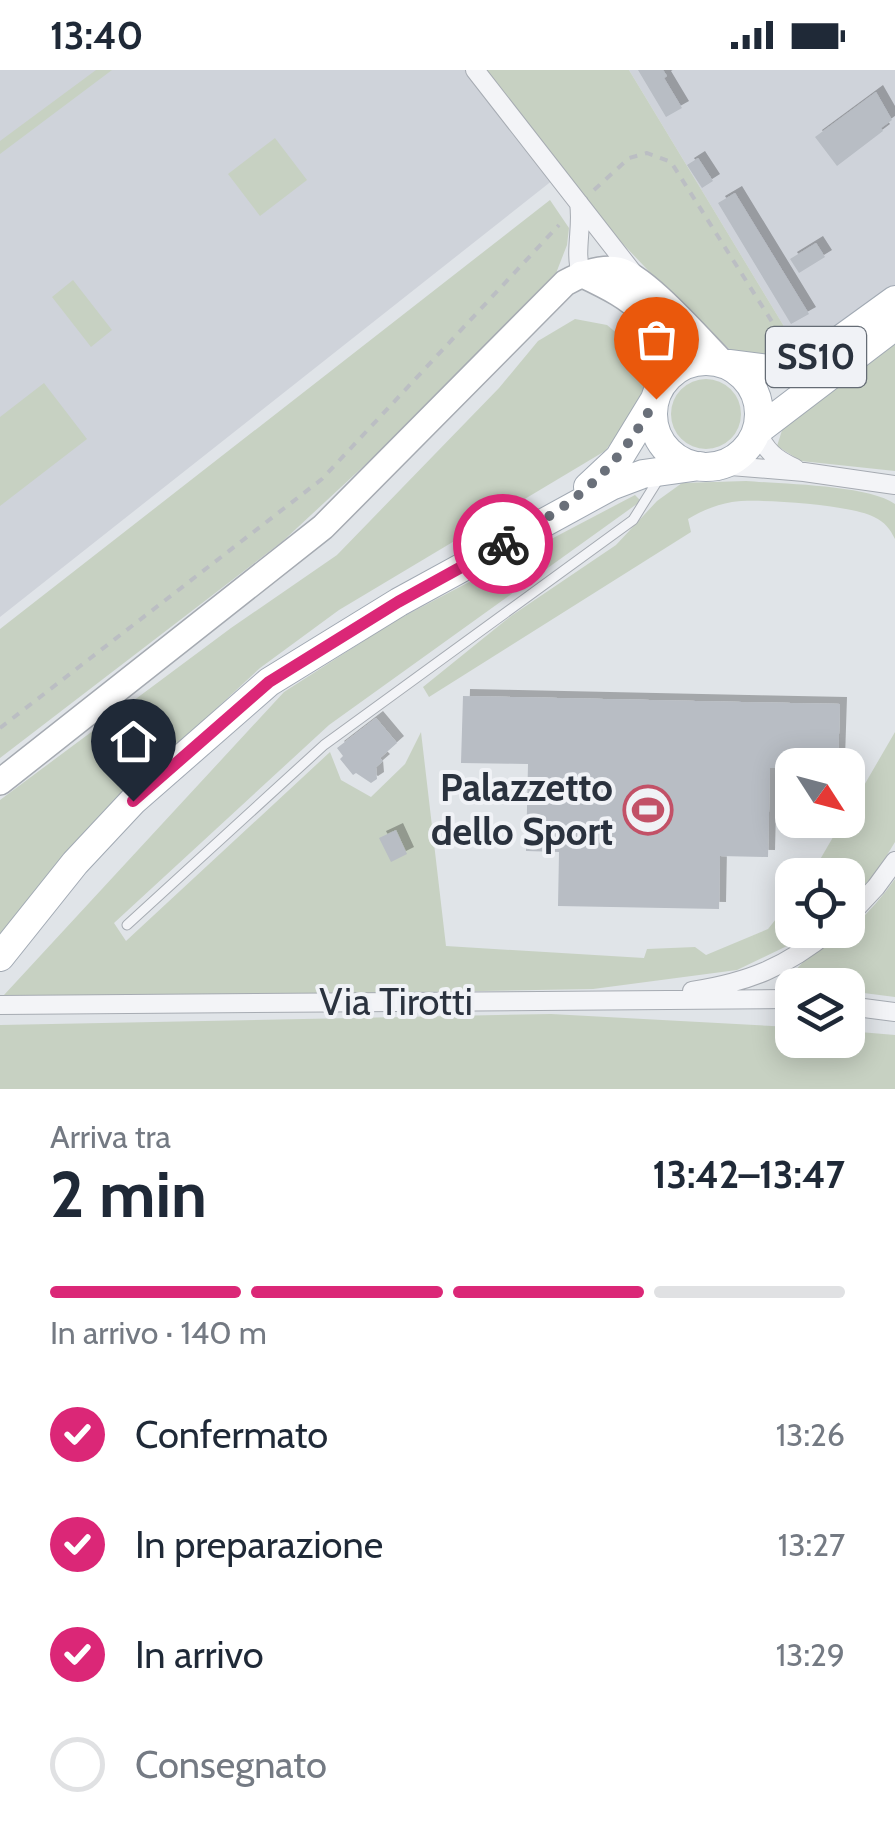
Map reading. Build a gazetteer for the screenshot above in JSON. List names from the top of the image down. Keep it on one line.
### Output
{"streets":{"main road":["SS10"],"street":["Via Tirotti"]},"places":{"sports":["Palazzetto dello Sport"]},"north":"bottom right","page":{"status":"13:40","heading":["2 min","Arriva tra","13:42–13:47"],"bar":"In arrivo · 140 m","list":[["Confermato","13:26"],["In preparazione","13:27"],["In arrivo","13:29"],"Consegnato"]}}
